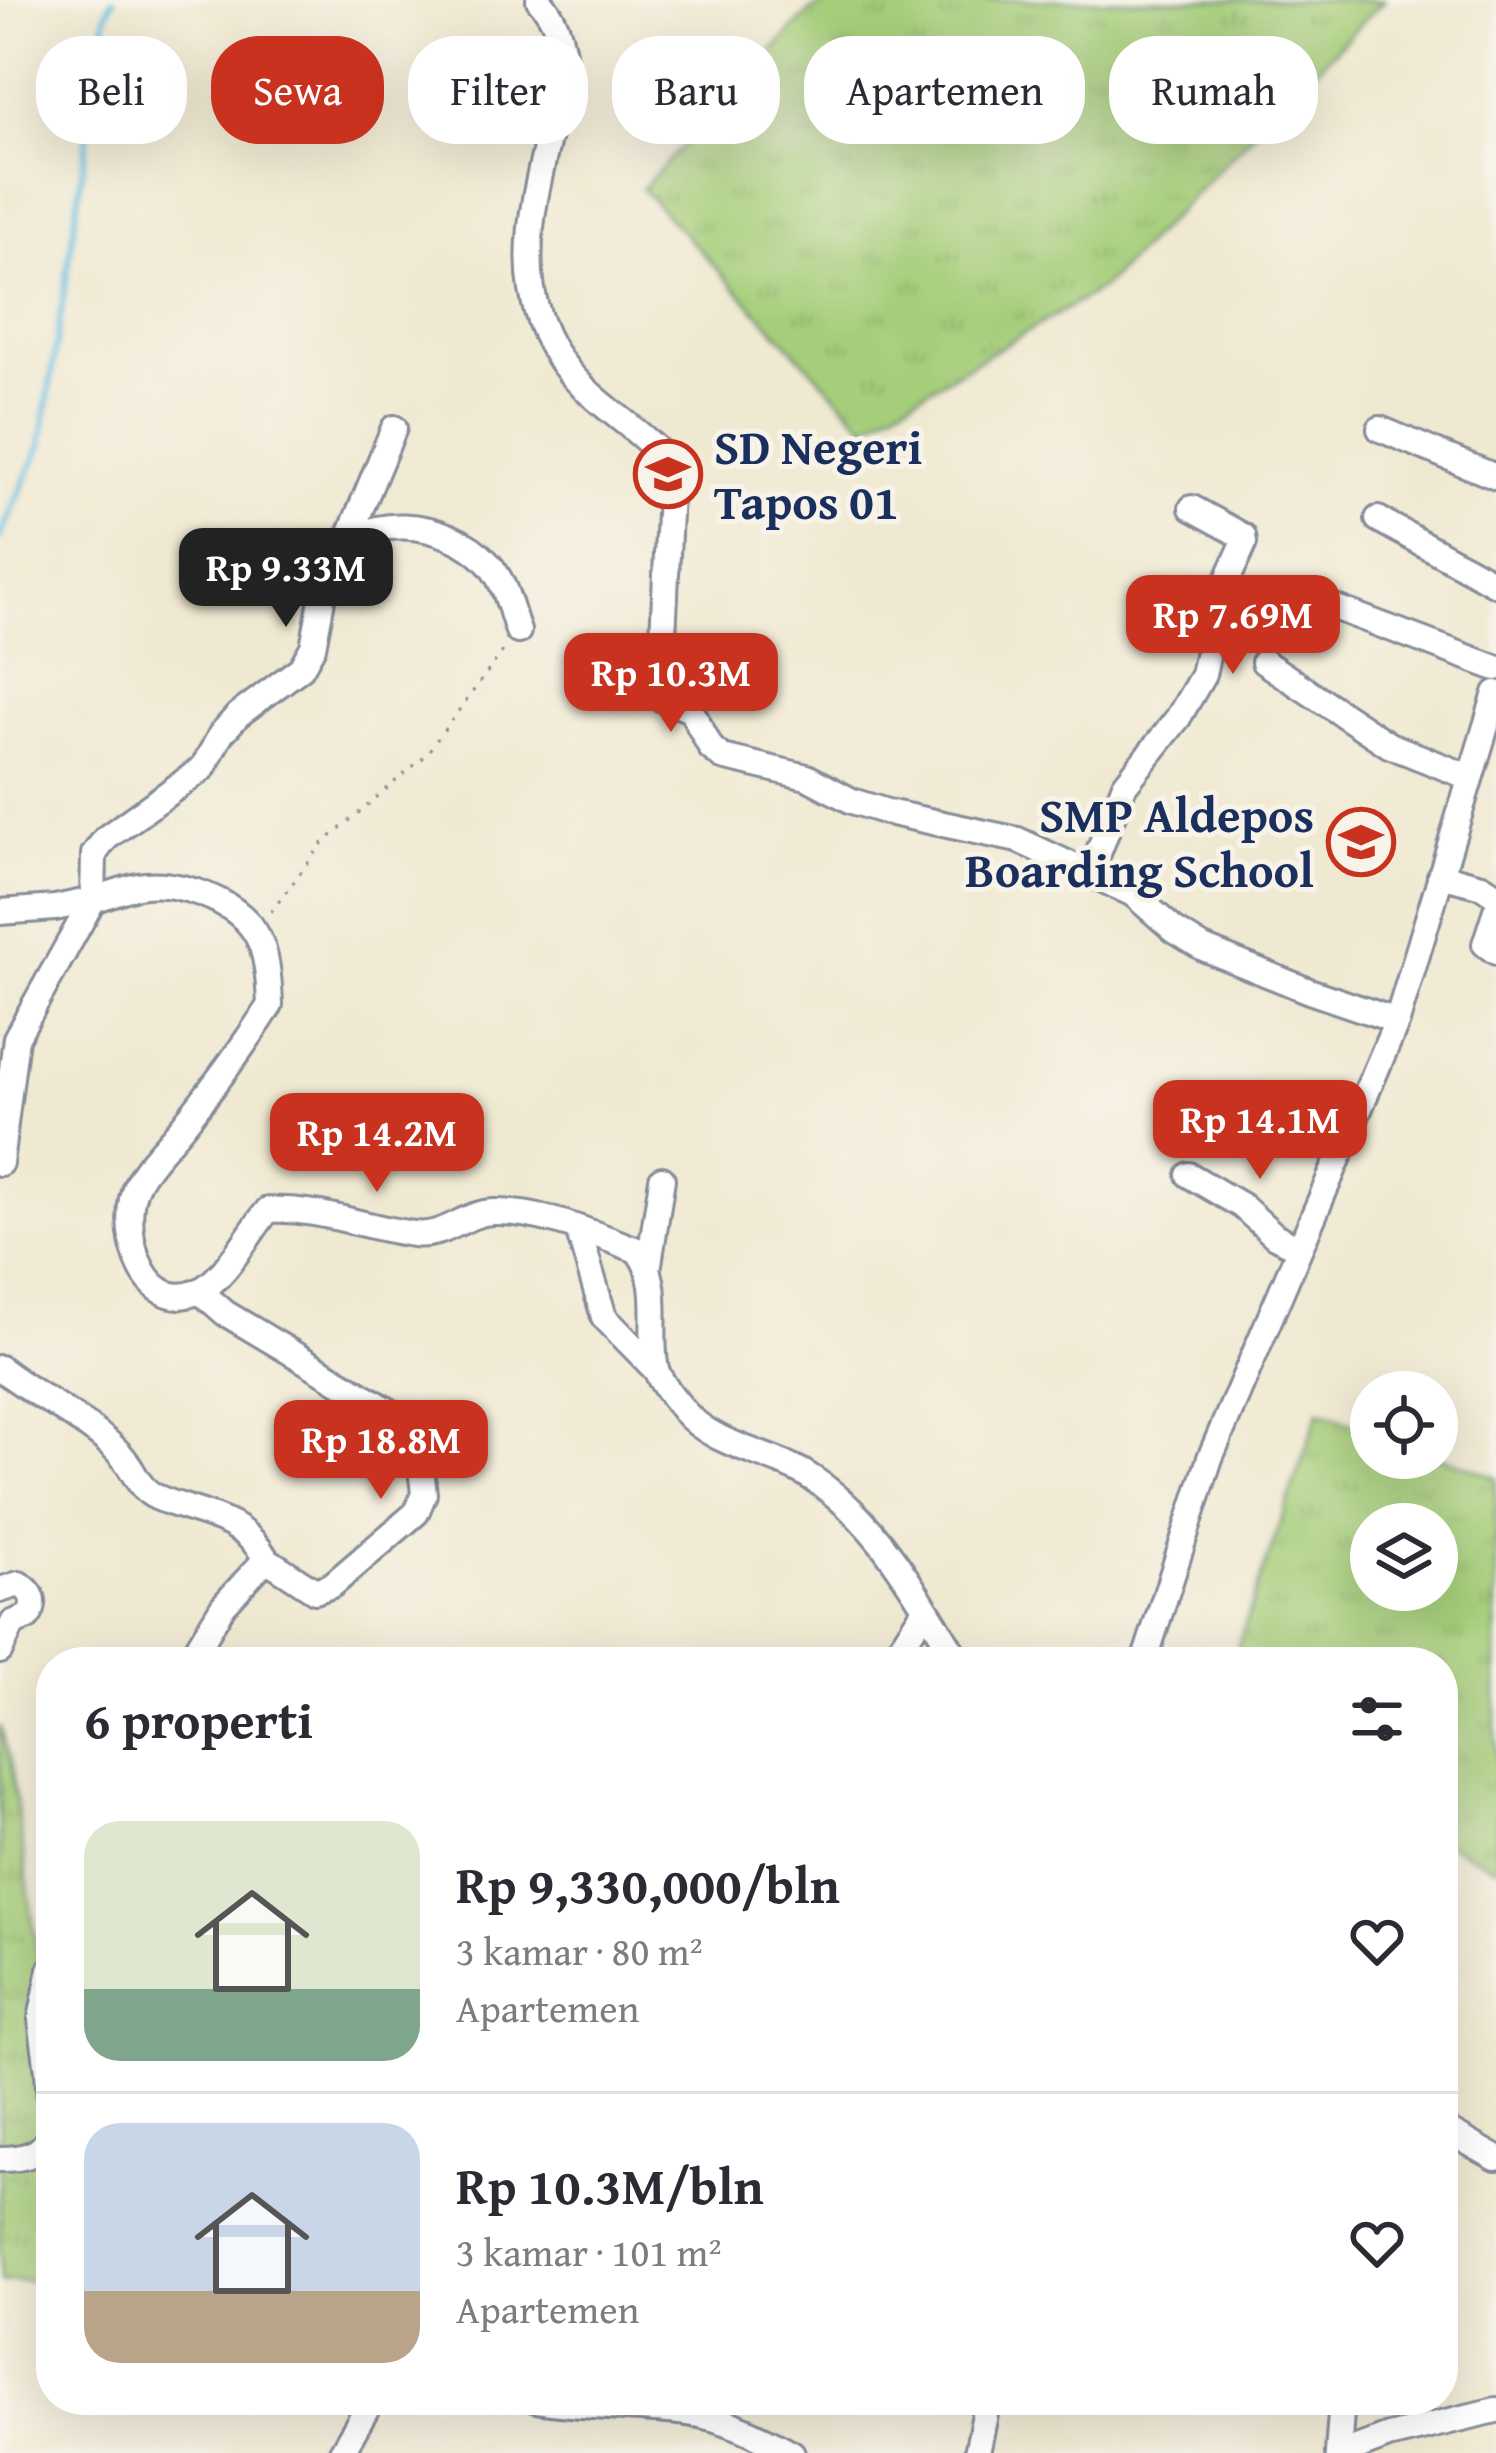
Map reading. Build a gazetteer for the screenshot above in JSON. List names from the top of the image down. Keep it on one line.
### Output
{"places":{"school or university":["SD Negeri Tapos 01","SMP Aldepos Boarding School"]},"page":{"chip":["Beli","Sewa","Filter","Baru","Apartemen","Rumah"],"price":["Rp 9.33M","Rp 7.69M","Rp 10.3M","Rp 14.1M","Rp 14.2M","Rp 18.8M"],"heading":"6 properti","list":[{"name":"Rp 9,330,000/bln","note":"3 kamar · 80 m² · Apartemen"},{"name":"Rp 10.3M/bln","note":"3 kamar · 101 m² · Apartemen"}]}}
